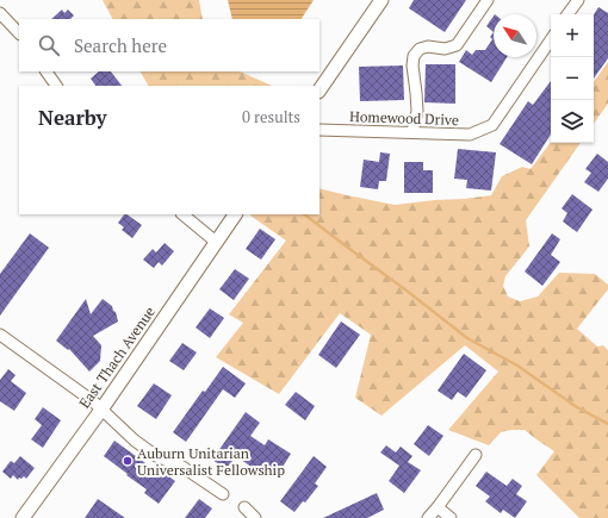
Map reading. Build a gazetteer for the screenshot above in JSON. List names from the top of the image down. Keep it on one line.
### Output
{"streets":{"street":["Homewood Drive","East Thach Avenue"]},"places":["Auburn Unitarian Universalist Fellowship"],"north":"top left","page":{"map_buttons":["+","−"],"search":"Search here","heading":["Nearby","0 results"]}}
